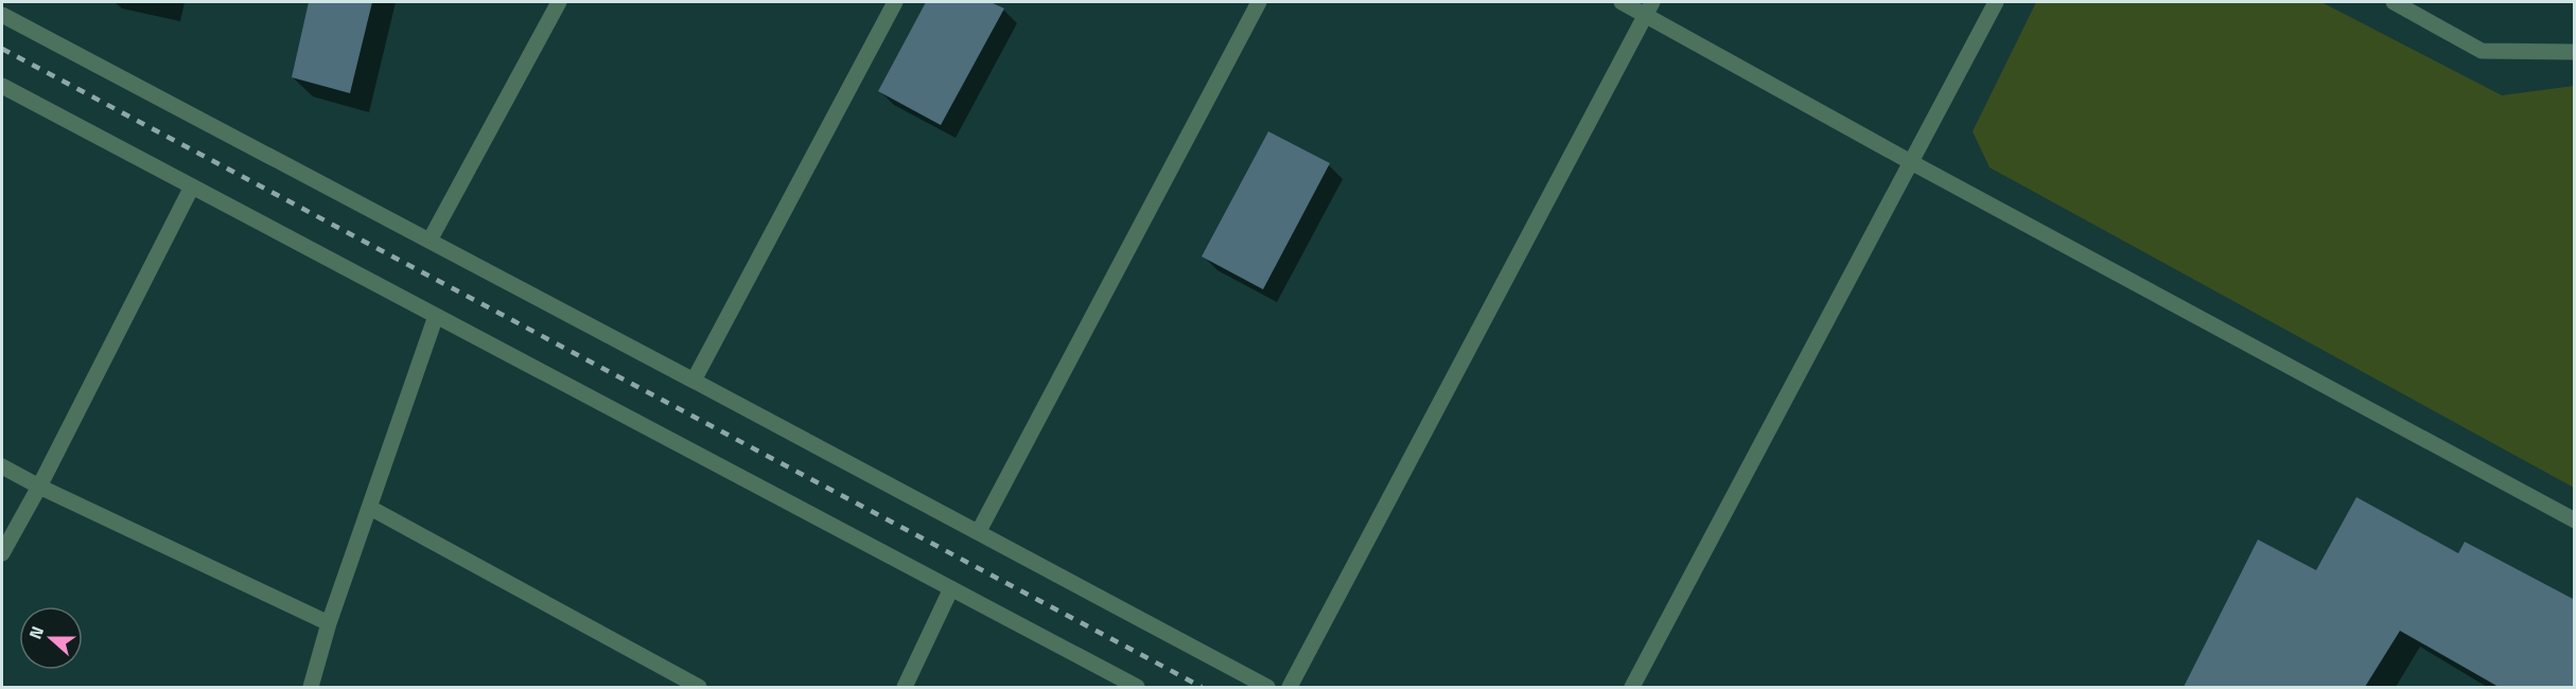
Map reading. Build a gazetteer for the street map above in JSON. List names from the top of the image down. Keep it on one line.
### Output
{"north":"left"}
